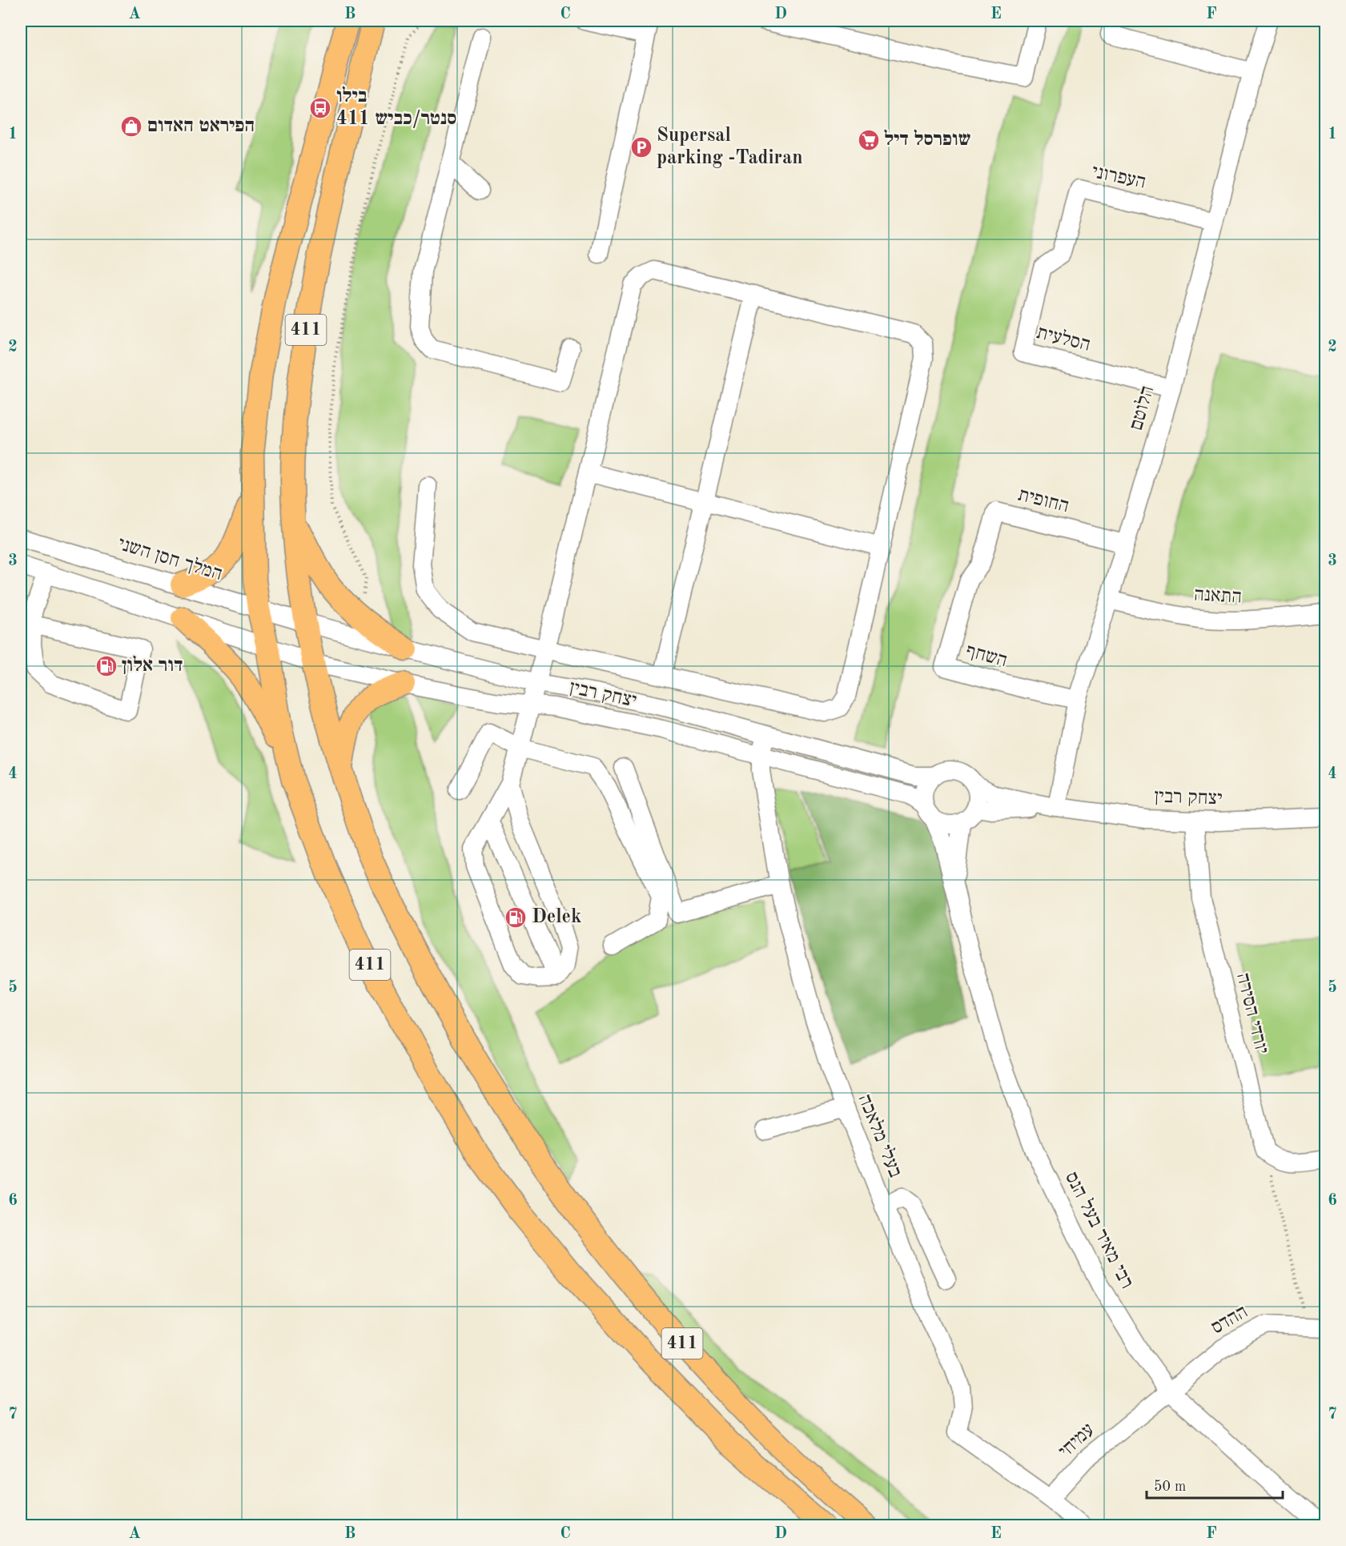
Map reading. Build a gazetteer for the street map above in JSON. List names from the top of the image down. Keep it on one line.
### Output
{"streets":{"main road":["411"],"street":["העפרוני","הסלעית","הלוטם","החופית","המלך חסן השני","התאנה","השחף","יצחק רבין","יורדי הסירה","בעלי מלאכה","רבי מאיר בעל הנס","ההדס","עמיחי"]},"crossings":[["העפרוני","הסלעית"],["העפרוני","הלוטם"],["411","המלך חסן השני"],["411","יצחק רבין"],["הסלעית","הלוטם"],["הלוטם","החופית"],["הלוטם","התאנה"],["הלוטם","השחף"],["הלוטם","יצחק רבין"],["החופית","השחף"],["המלך חסן השני","יצחק רבין"],["יצחק רבין","יורדי הסירה"],["יצחק רבין","בעלי מלאכה"],["יצחק רבין","רבי מאיר בעל הנס"],["בעלי מלאכה","עמיחי"],["רבי מאיר בעל הנס","ההדס"],["רבי מאיר בעל הנס","עמיחי"],["ההדס","עמיחי"]],"places":{"bus stop":["בילו סנטר/כביש 411"],"shop":["הפיראט האדום"],"supermarket":["שופרסל דיל"],"parking":["Supersal parking -Tadiran"],"fuel station":["דור אלון","Delek"]},"scale_bar":"50 m","grid":{"columns":["A","B","C","D","E","F"],"rows":["1","2","3","4","5","6","7"]}}
